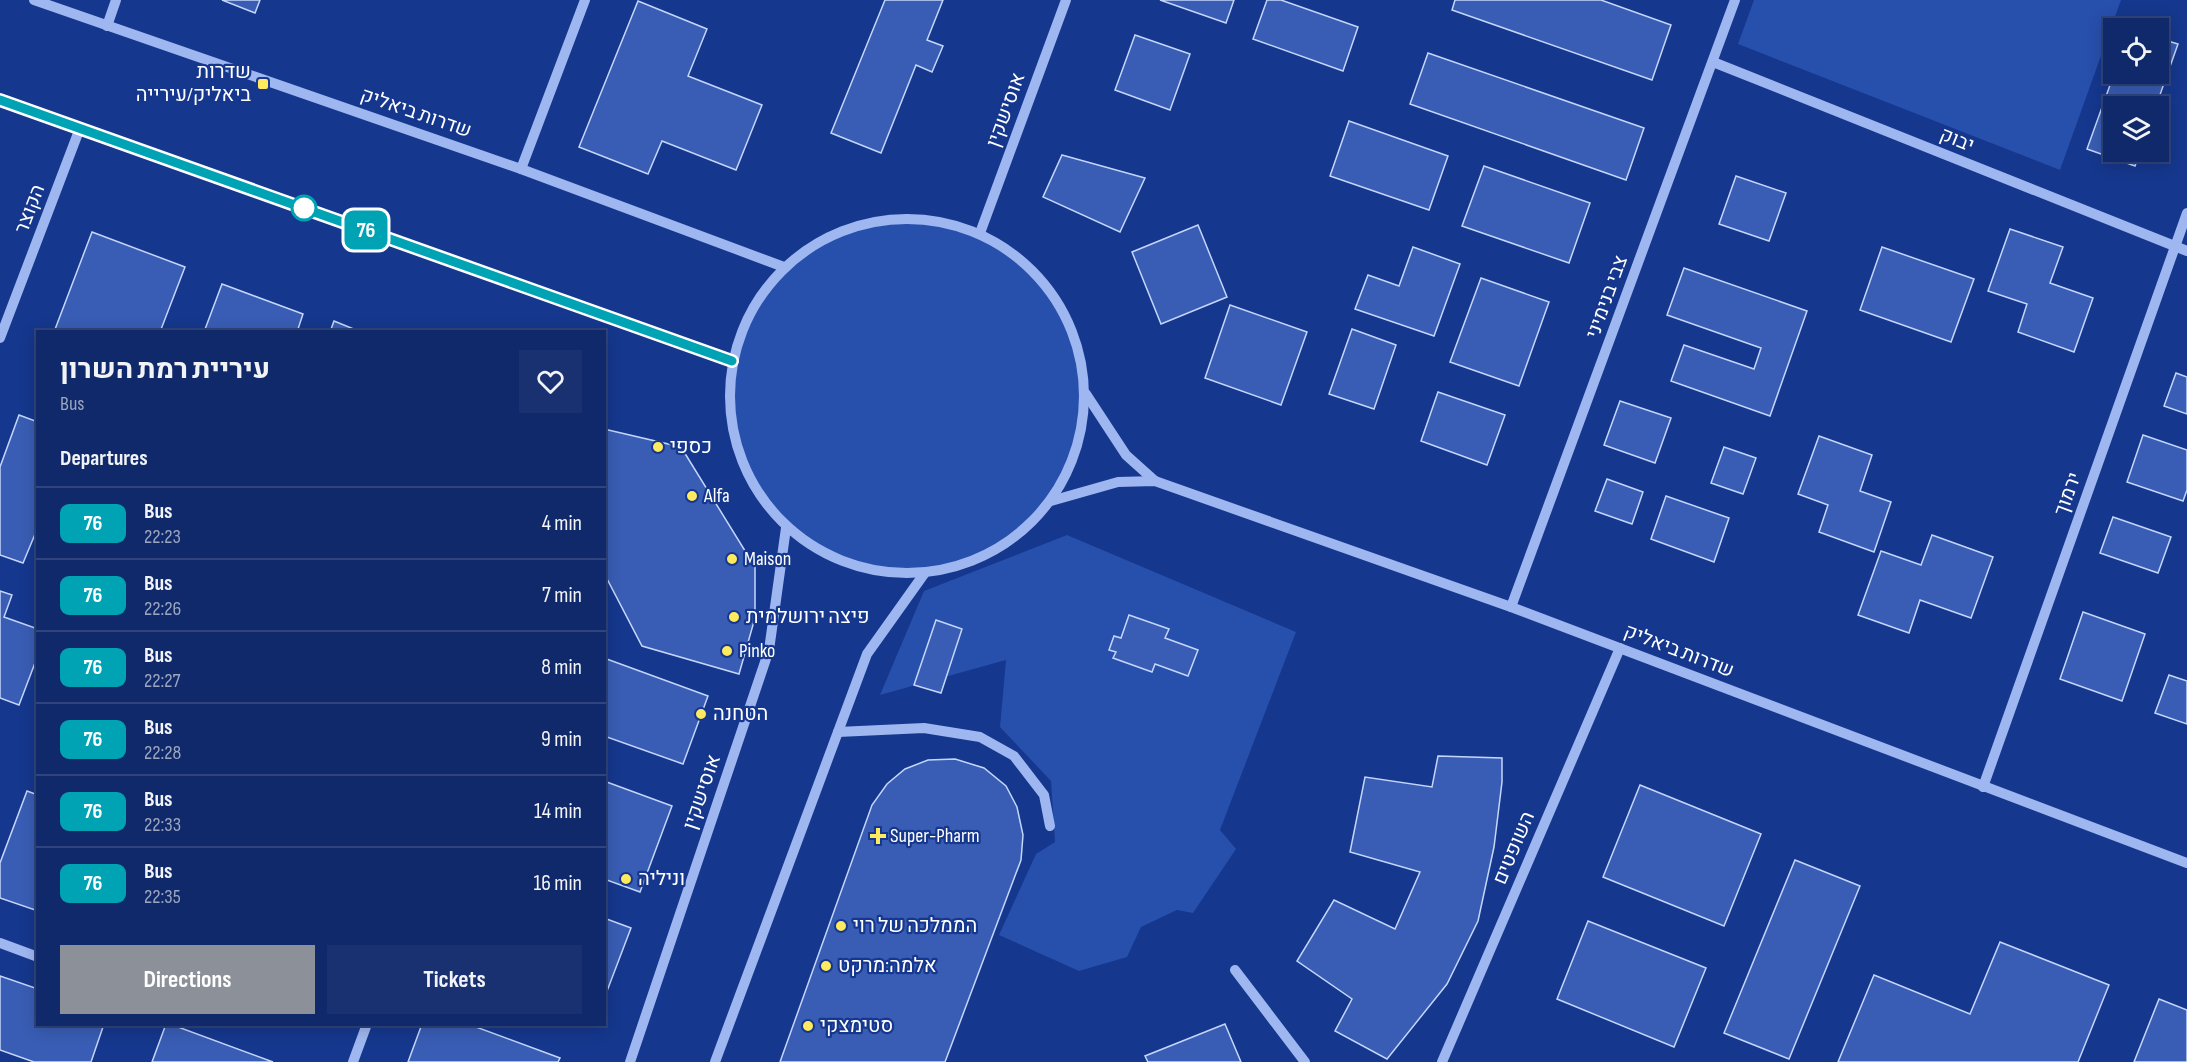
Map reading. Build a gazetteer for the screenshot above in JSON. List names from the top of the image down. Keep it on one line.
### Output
{"streets":{"street":["אוסישקין","שדרות ביאליק","יבוק","הקוצר","צבי בנימיני","ירמוך","השופטים"]},"crossings":[["שדרות ביאליק","צבי בנימיני"],["שדרות ביאליק","ירמוך"],["שדרות ביאליק","השופטים"],["יבוק","צבי בנימיני"],["יבוק","ירמוך"]],"places":{"transit":["שדרות ביאליק/עירייה"],"other":["כספי","Alfa","Maison","פיצה ירושלמית","Pinko","הטחנה","וניליה","הממלכה של רוי","אלמה:מרקט","סטימצקי"],"health":["Super-Pharm"]},"lines":["bus line 76"],"page":{"on_map":"76","heading":[["עיריית רמת השרון","Bus"],"Departures"],"list":[{"mark":"76","name":"Bus","note":"22:23","value":"4 min"},{"mark":"76","name":"Bus","note":"22:26","value":"7 min"},{"mark":"76","name":"Bus","note":"22:27","value":"8 min"},{"mark":"76","name":"Bus","note":"22:28","value":"9 min"},{"mark":"76","name":"Bus","note":"22:33","value":"14 min"},{"mark":"76","name":"Bus","note":"22:35","value":"16 min"}],"buttons":["Directions","Tickets"]}}
